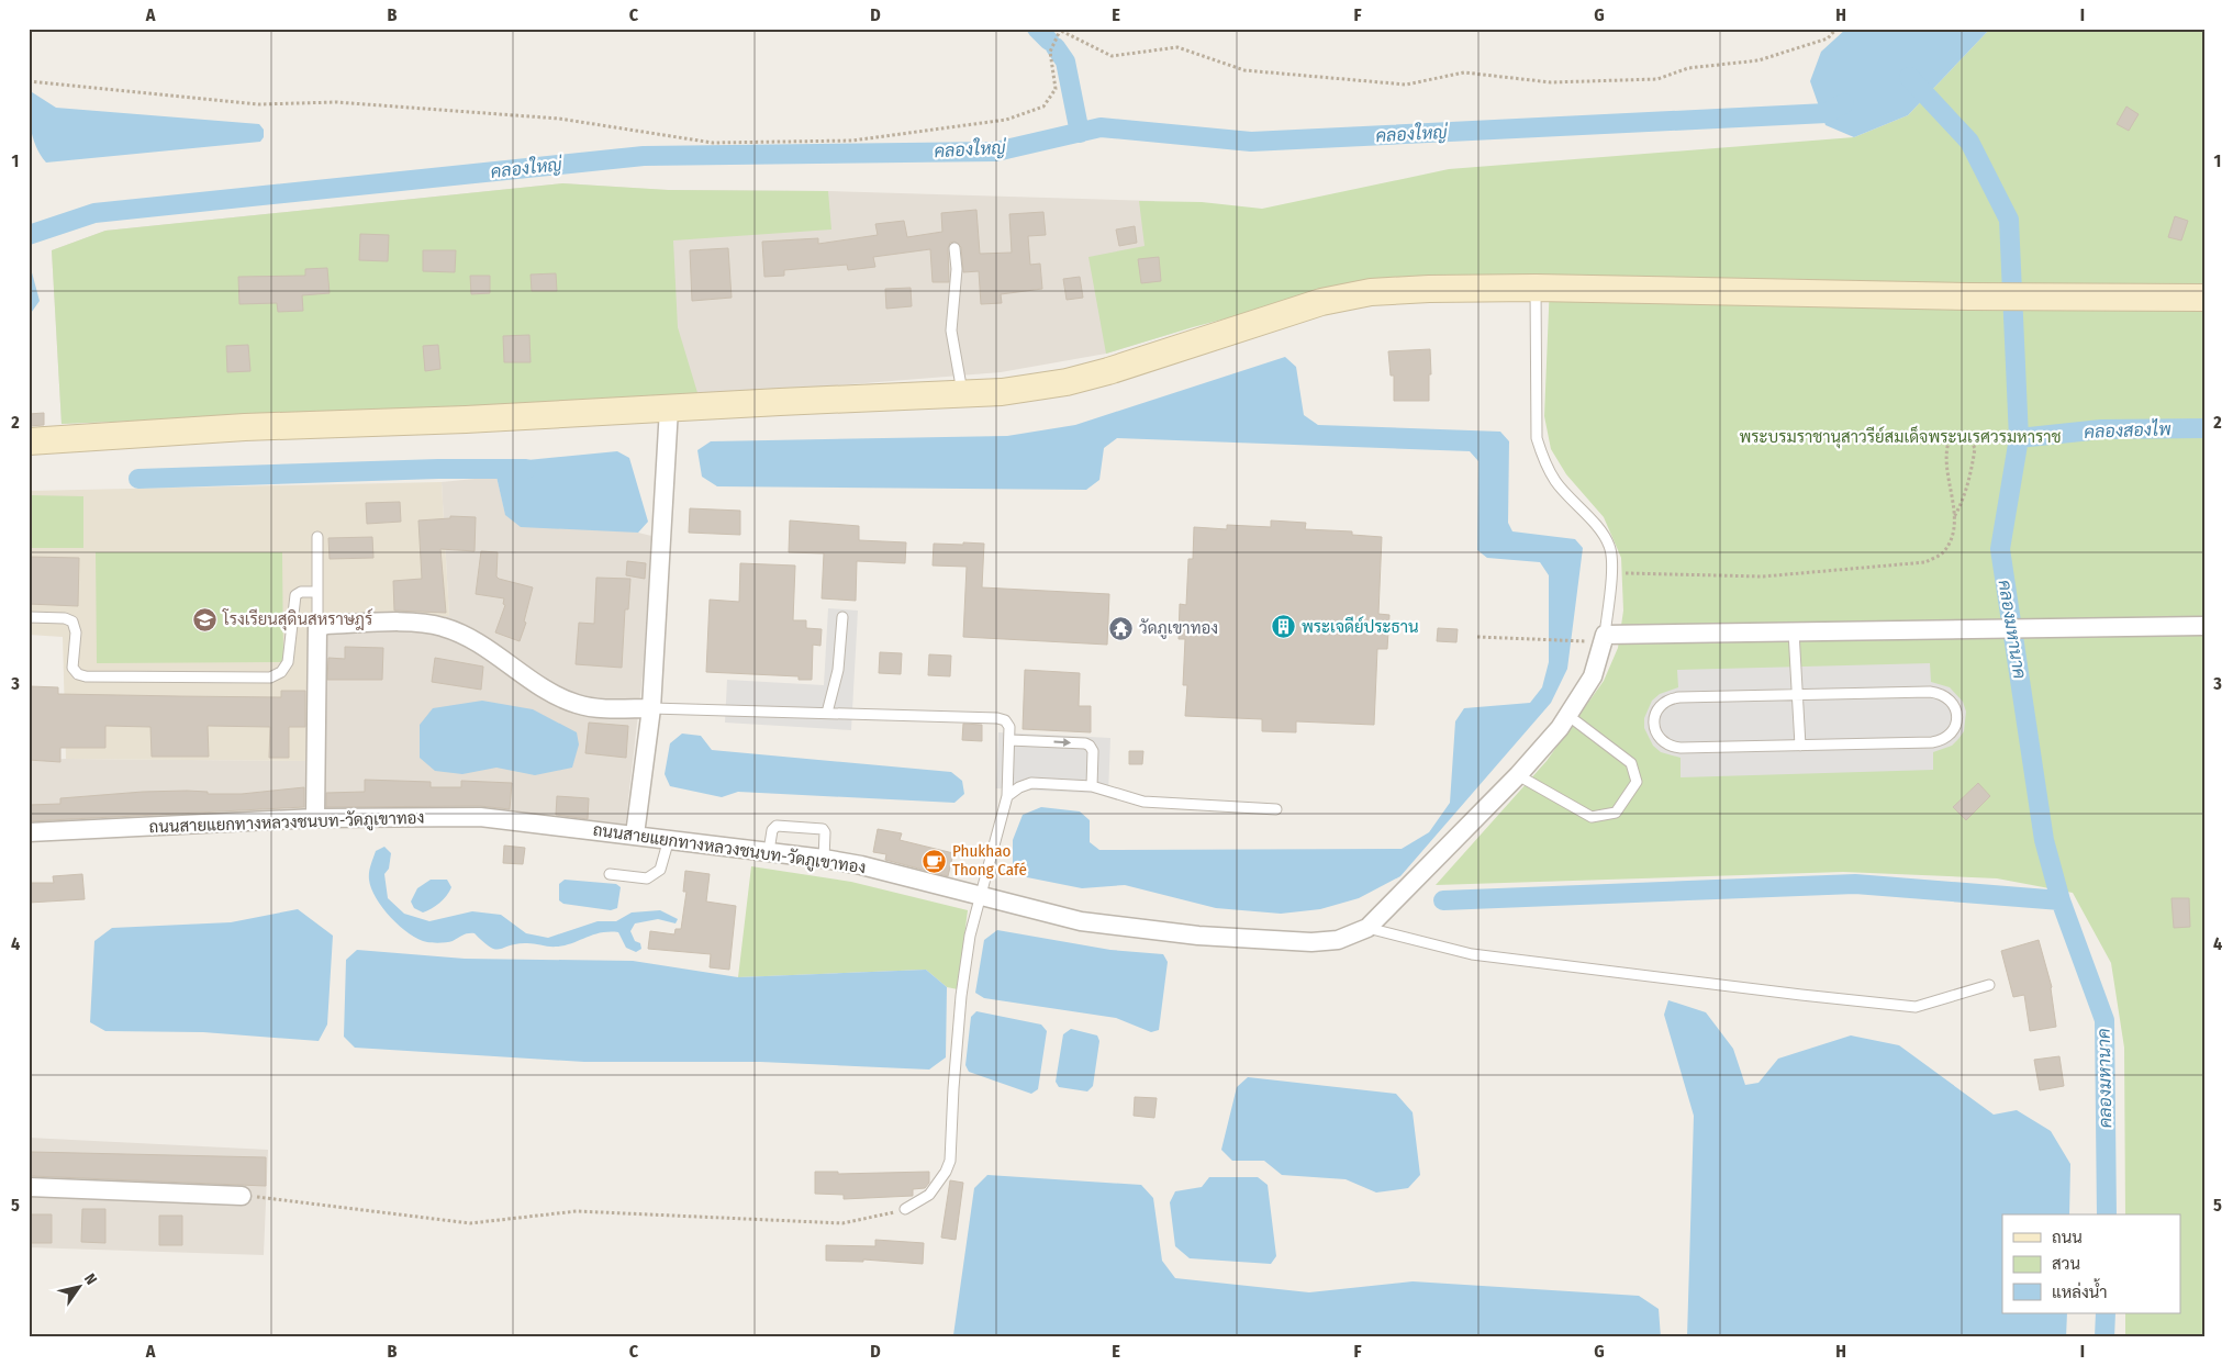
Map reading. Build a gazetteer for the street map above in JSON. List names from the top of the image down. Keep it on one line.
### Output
{"streets":{"street":["ถนนสายแยกทางหลวงชนบท-วัดภูเขาทอง"]},"water":["คลองใหญ่","คลองสองไพ","คลองมหานาค"],"parks":["พระบรมราชานุสาวรีย์สมเด็จพระนเรศวรมหาราช"],"places":{"school or university":["โรงเรียนสุดินสหราษฎร์"],"building":["พระเจดีย์ประธาน"],"temple":["วัดภูเขาทอง"],"cafe":["Phukhao Thong Café"]},"legend":["ถนน","สวน","แหล่งน้ำ"],"north":"top right","grid":{"columns":["A","B","C","D","E","F","G","H","I"],"rows":["1","2","3","4","5"]}}
